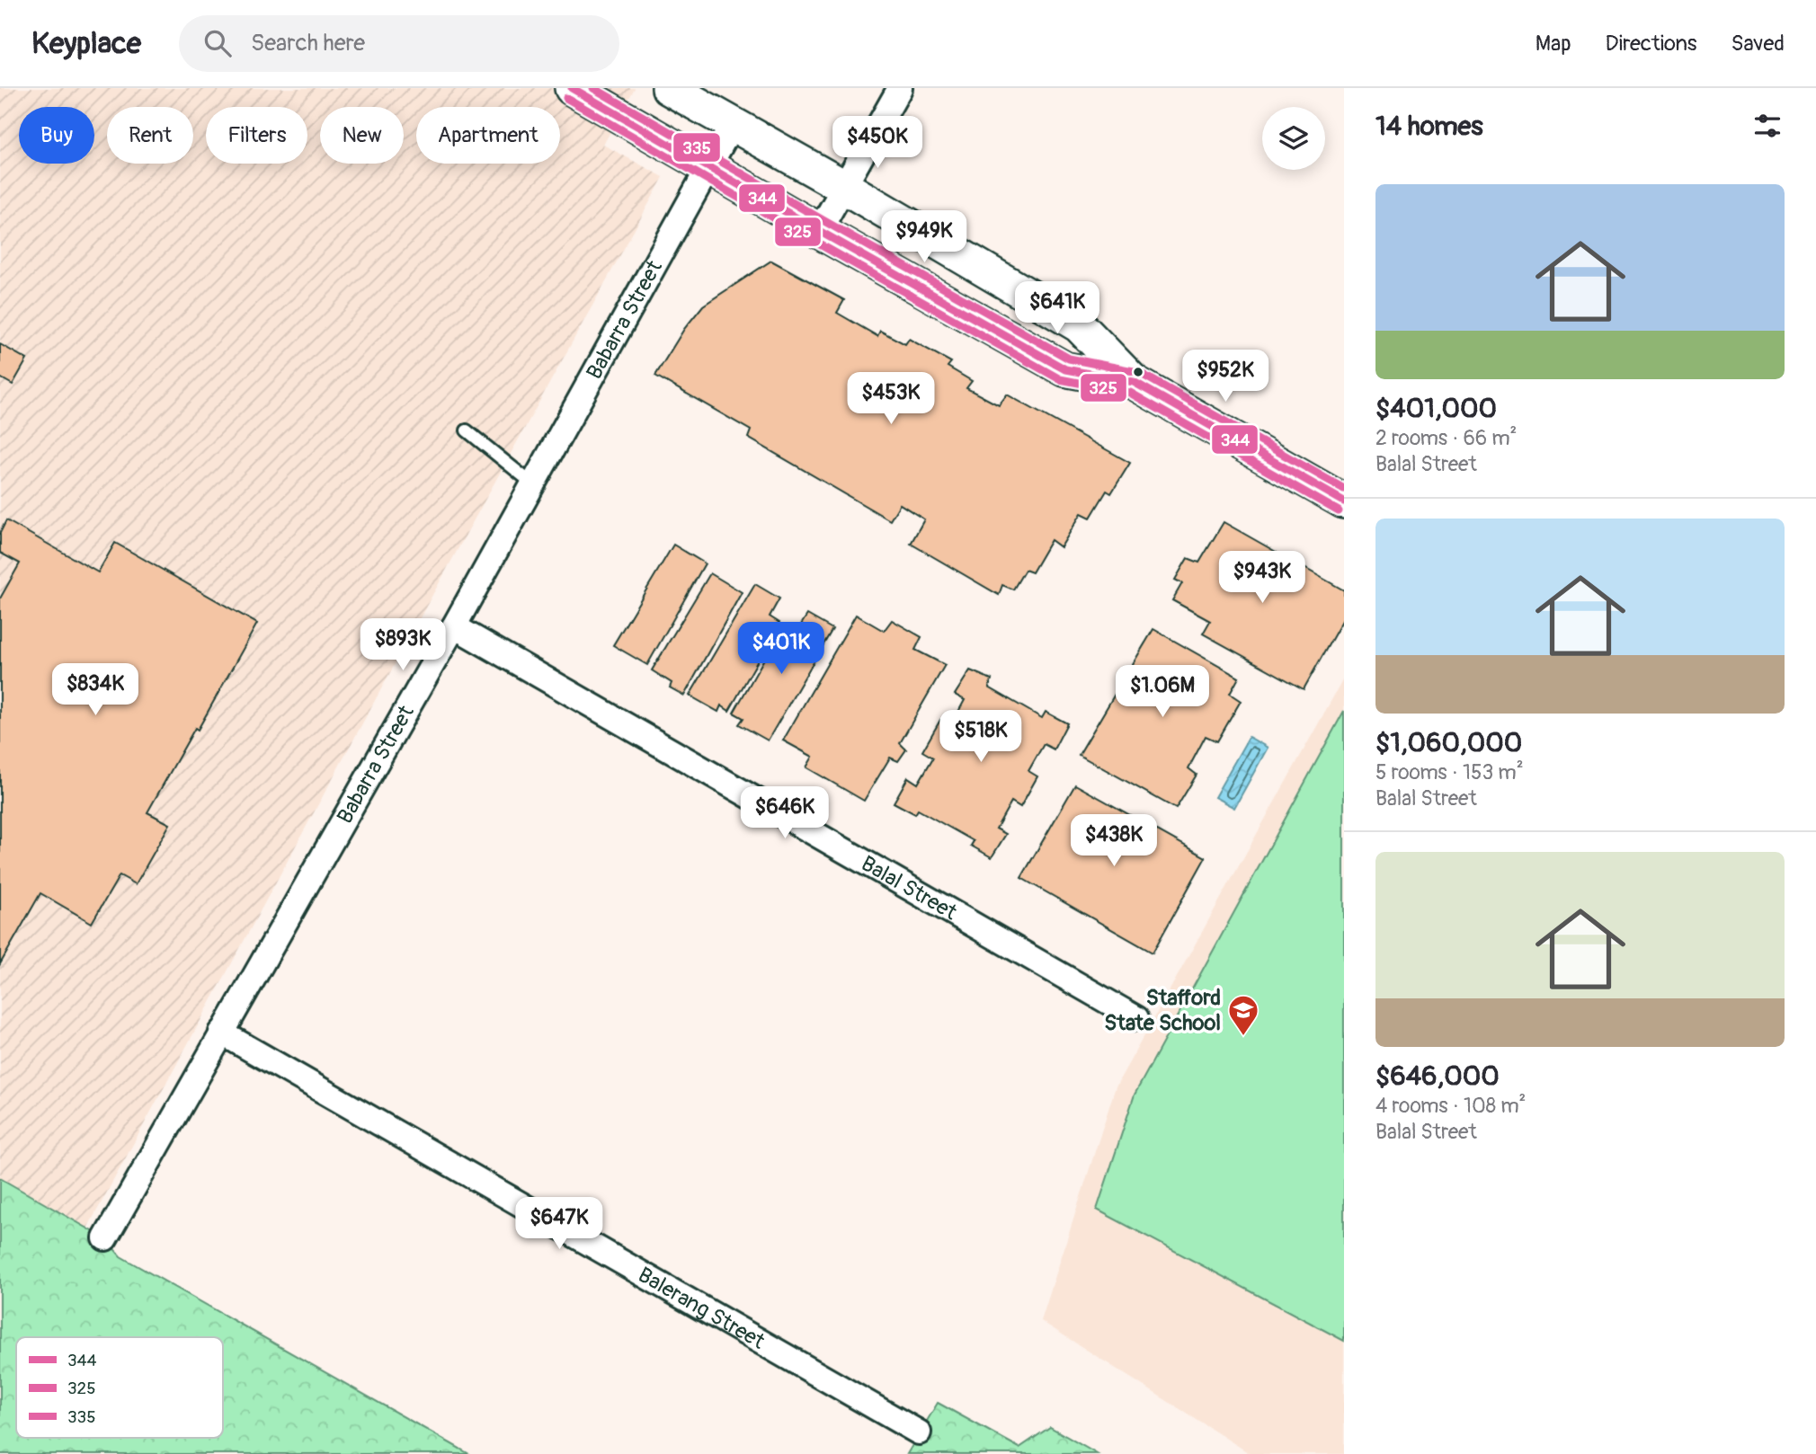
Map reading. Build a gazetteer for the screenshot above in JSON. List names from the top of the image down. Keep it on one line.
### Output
{"streets":{"street":["Babarra Street","Balal Street","Balerang Street"]},"crossings":[["Babarra Street","Balal Street"],["Babarra Street","Balerang Street"]],"places":{"school or university":["Stafford State School"]},"lines":["transit line 344","transit line 335","transit line 325"],"legend":["344","325","335"],"page":{"header":"Keyplace","search":"Search here","nav":["Map","Directions","Saved"],"heading":"14 homes","chip":["Buy","Rent","Filters","New","Apartment"],"price":["$450K","$949K","$641K","$952K","$453K","$943K","$893K","$401K","$834K","$1.06M","$518K","$646K","$438K","$647K"],"list":[{"name":"$401,000","note":"2 rooms · 66 m² · Balal Street"},{"name":"$1,060,000","note":"5 rooms · 153 m² · Balal Street"},{"name":"$646,000","note":"4 rooms · 108 m² · Balal Street"}]}}
